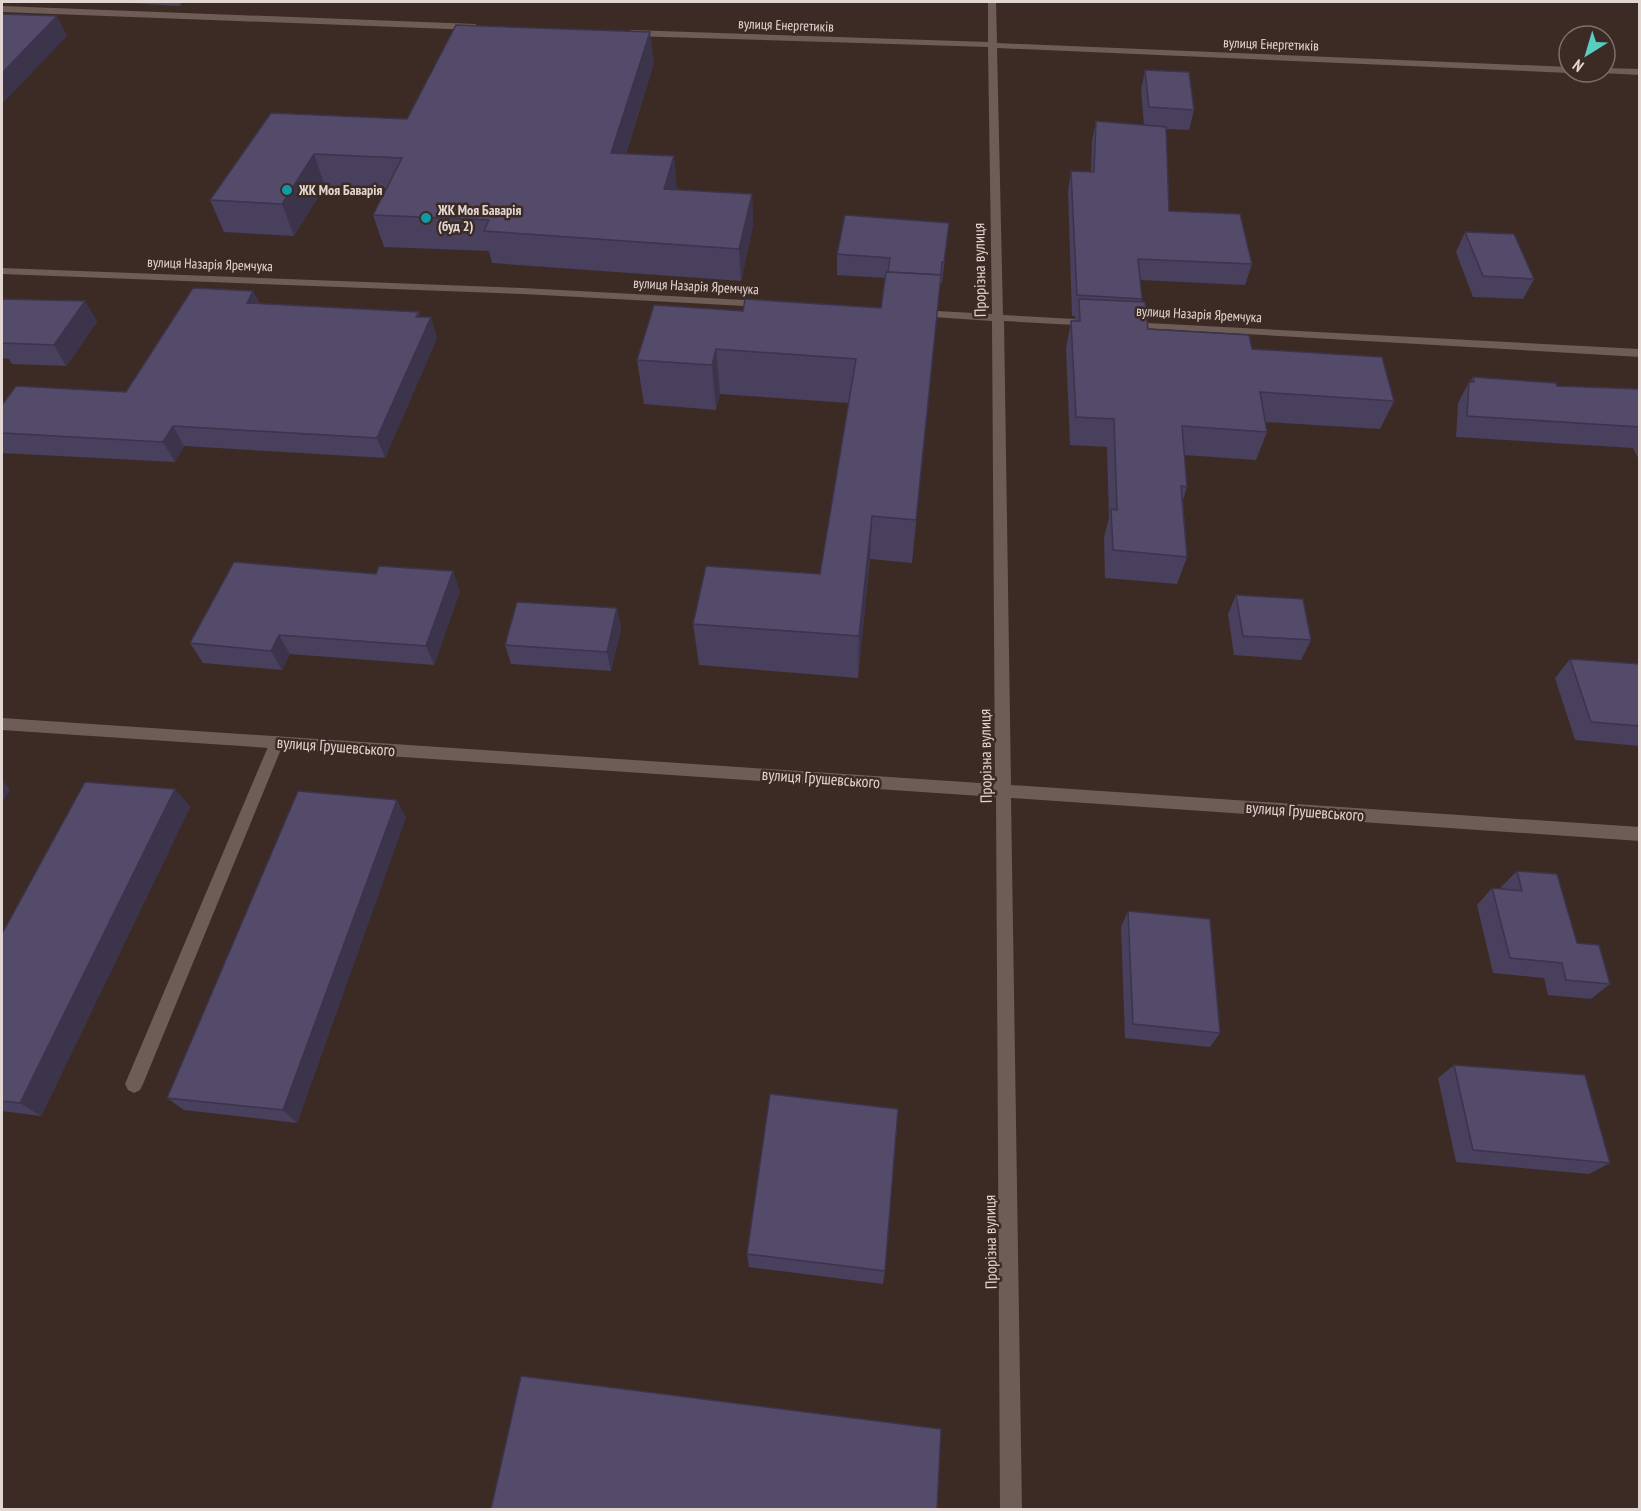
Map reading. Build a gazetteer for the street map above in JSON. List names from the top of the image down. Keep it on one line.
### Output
{"streets":{"street":["вулиця Енергетиків","вулиця Назарія Яремчука","Прорізна вулиця","вулиця Грушевського"]},"crossings":[["вулиця Енергетиків","Прорізна вулиця"],["вулиця Назарія Яремчука","Прорізна вулиця"],["Прорізна вулиця","вулиця Грушевського"]],"places":["ЖК Моя Баварія","ЖК Моя Баварія (буд 2)"],"north":"bottom left"}
